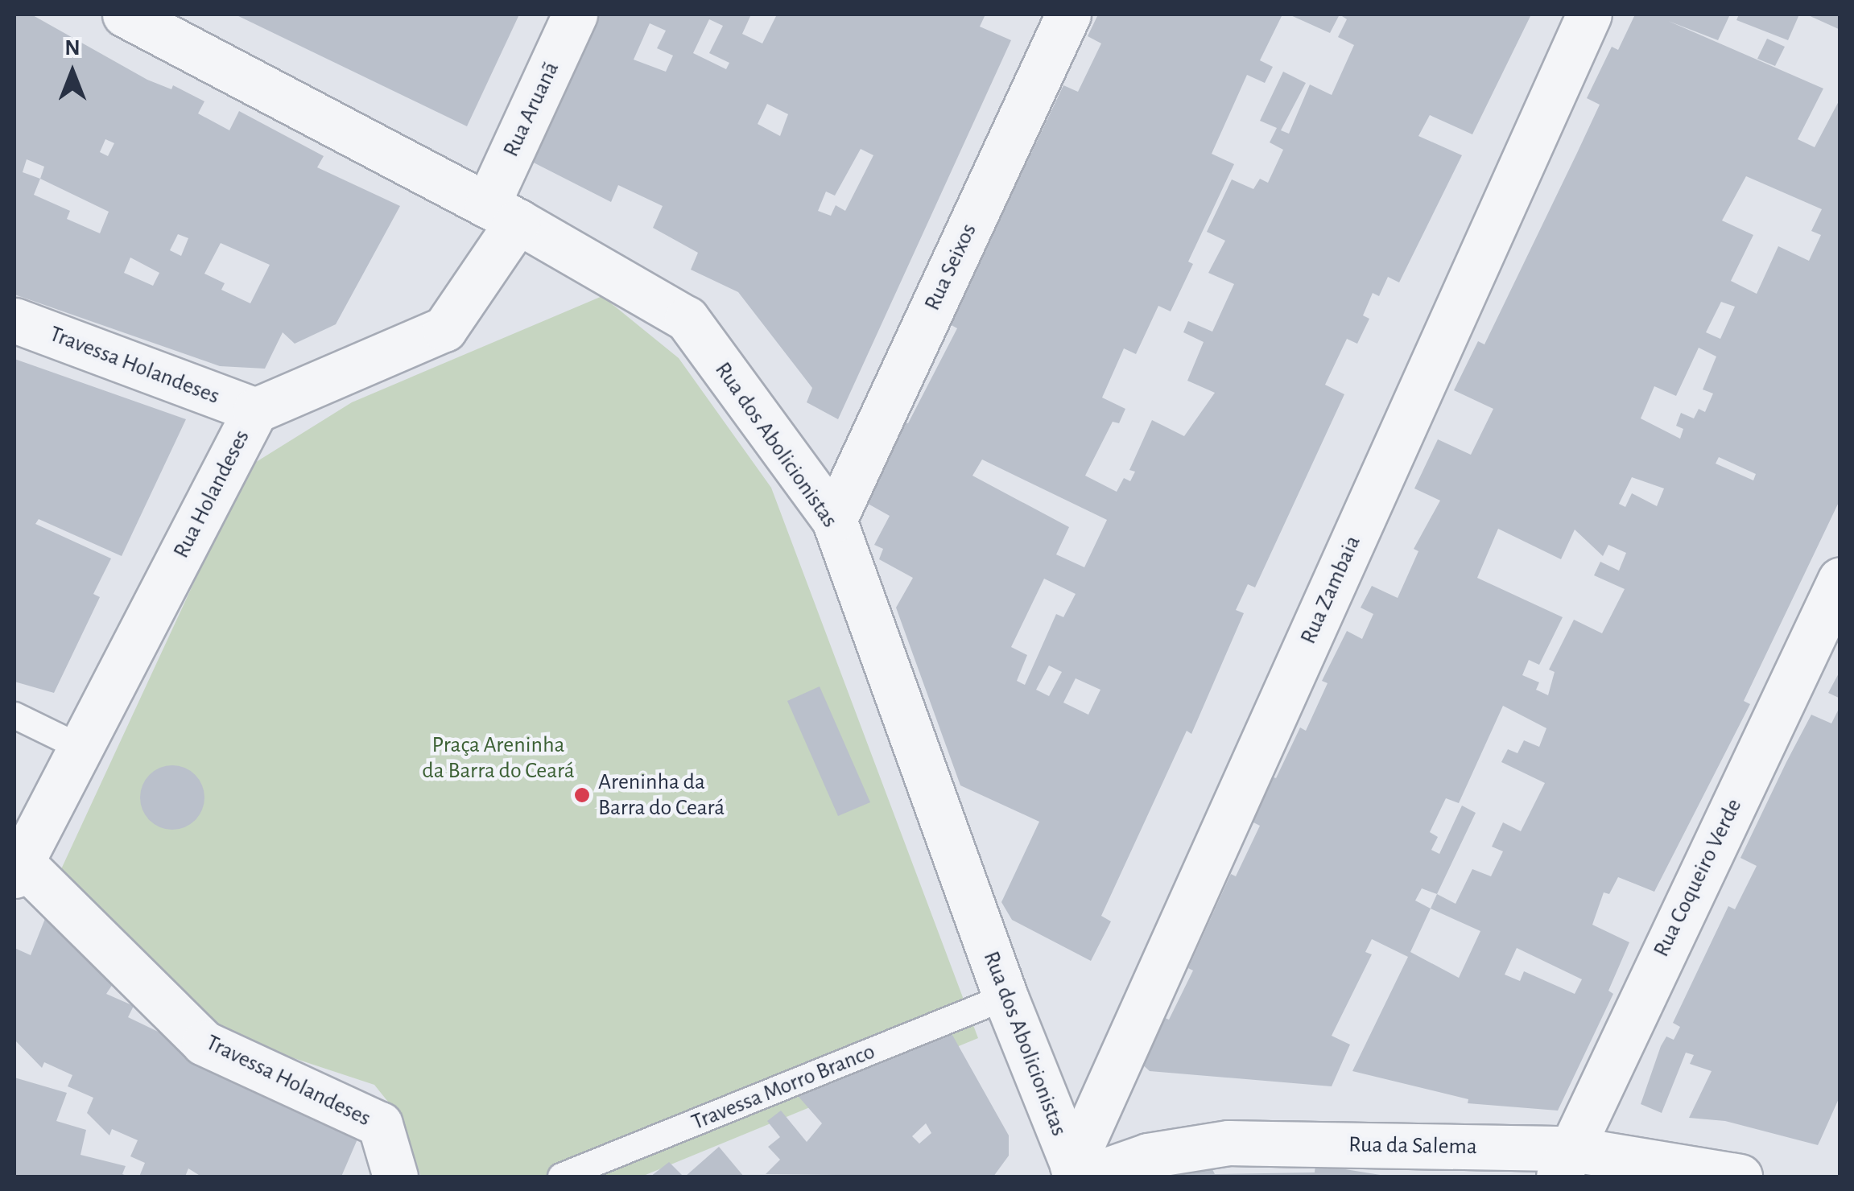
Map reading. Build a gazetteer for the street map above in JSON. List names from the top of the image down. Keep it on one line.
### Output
{"streets":{"street":["Rua Aruanã","Rua Seixos","Travessa Holandeses","Rua dos Abolicionistas","Rua Holandeses","Rua Zambaia","Rua Coqueiro Verde","Rua da Salema"],"lane":["Travessa Morro Branco"]},"crossings":[["Rua Aruanã","Rua dos Abolicionistas"],["Rua Aruanã","Rua Holandeses"],["Rua Seixos","Rua dos Abolicionistas"],["Travessa Holandeses","Rua Holandeses"],["Rua dos Abolicionistas","Rua Holandeses"],["Rua dos Abolicionistas","Rua Zambaia"],["Rua dos Abolicionistas","Travessa Morro Branco"],["Rua dos Abolicionistas","Rua da Salema"],["Rua Zambaia","Rua da Salema"],["Rua Coqueiro Verde","Rua da Salema"]],"parks":["Praça Areninha da Barra do Ceará"],"places":["Areninha da Barra do Ceará"],"north":"top"}
